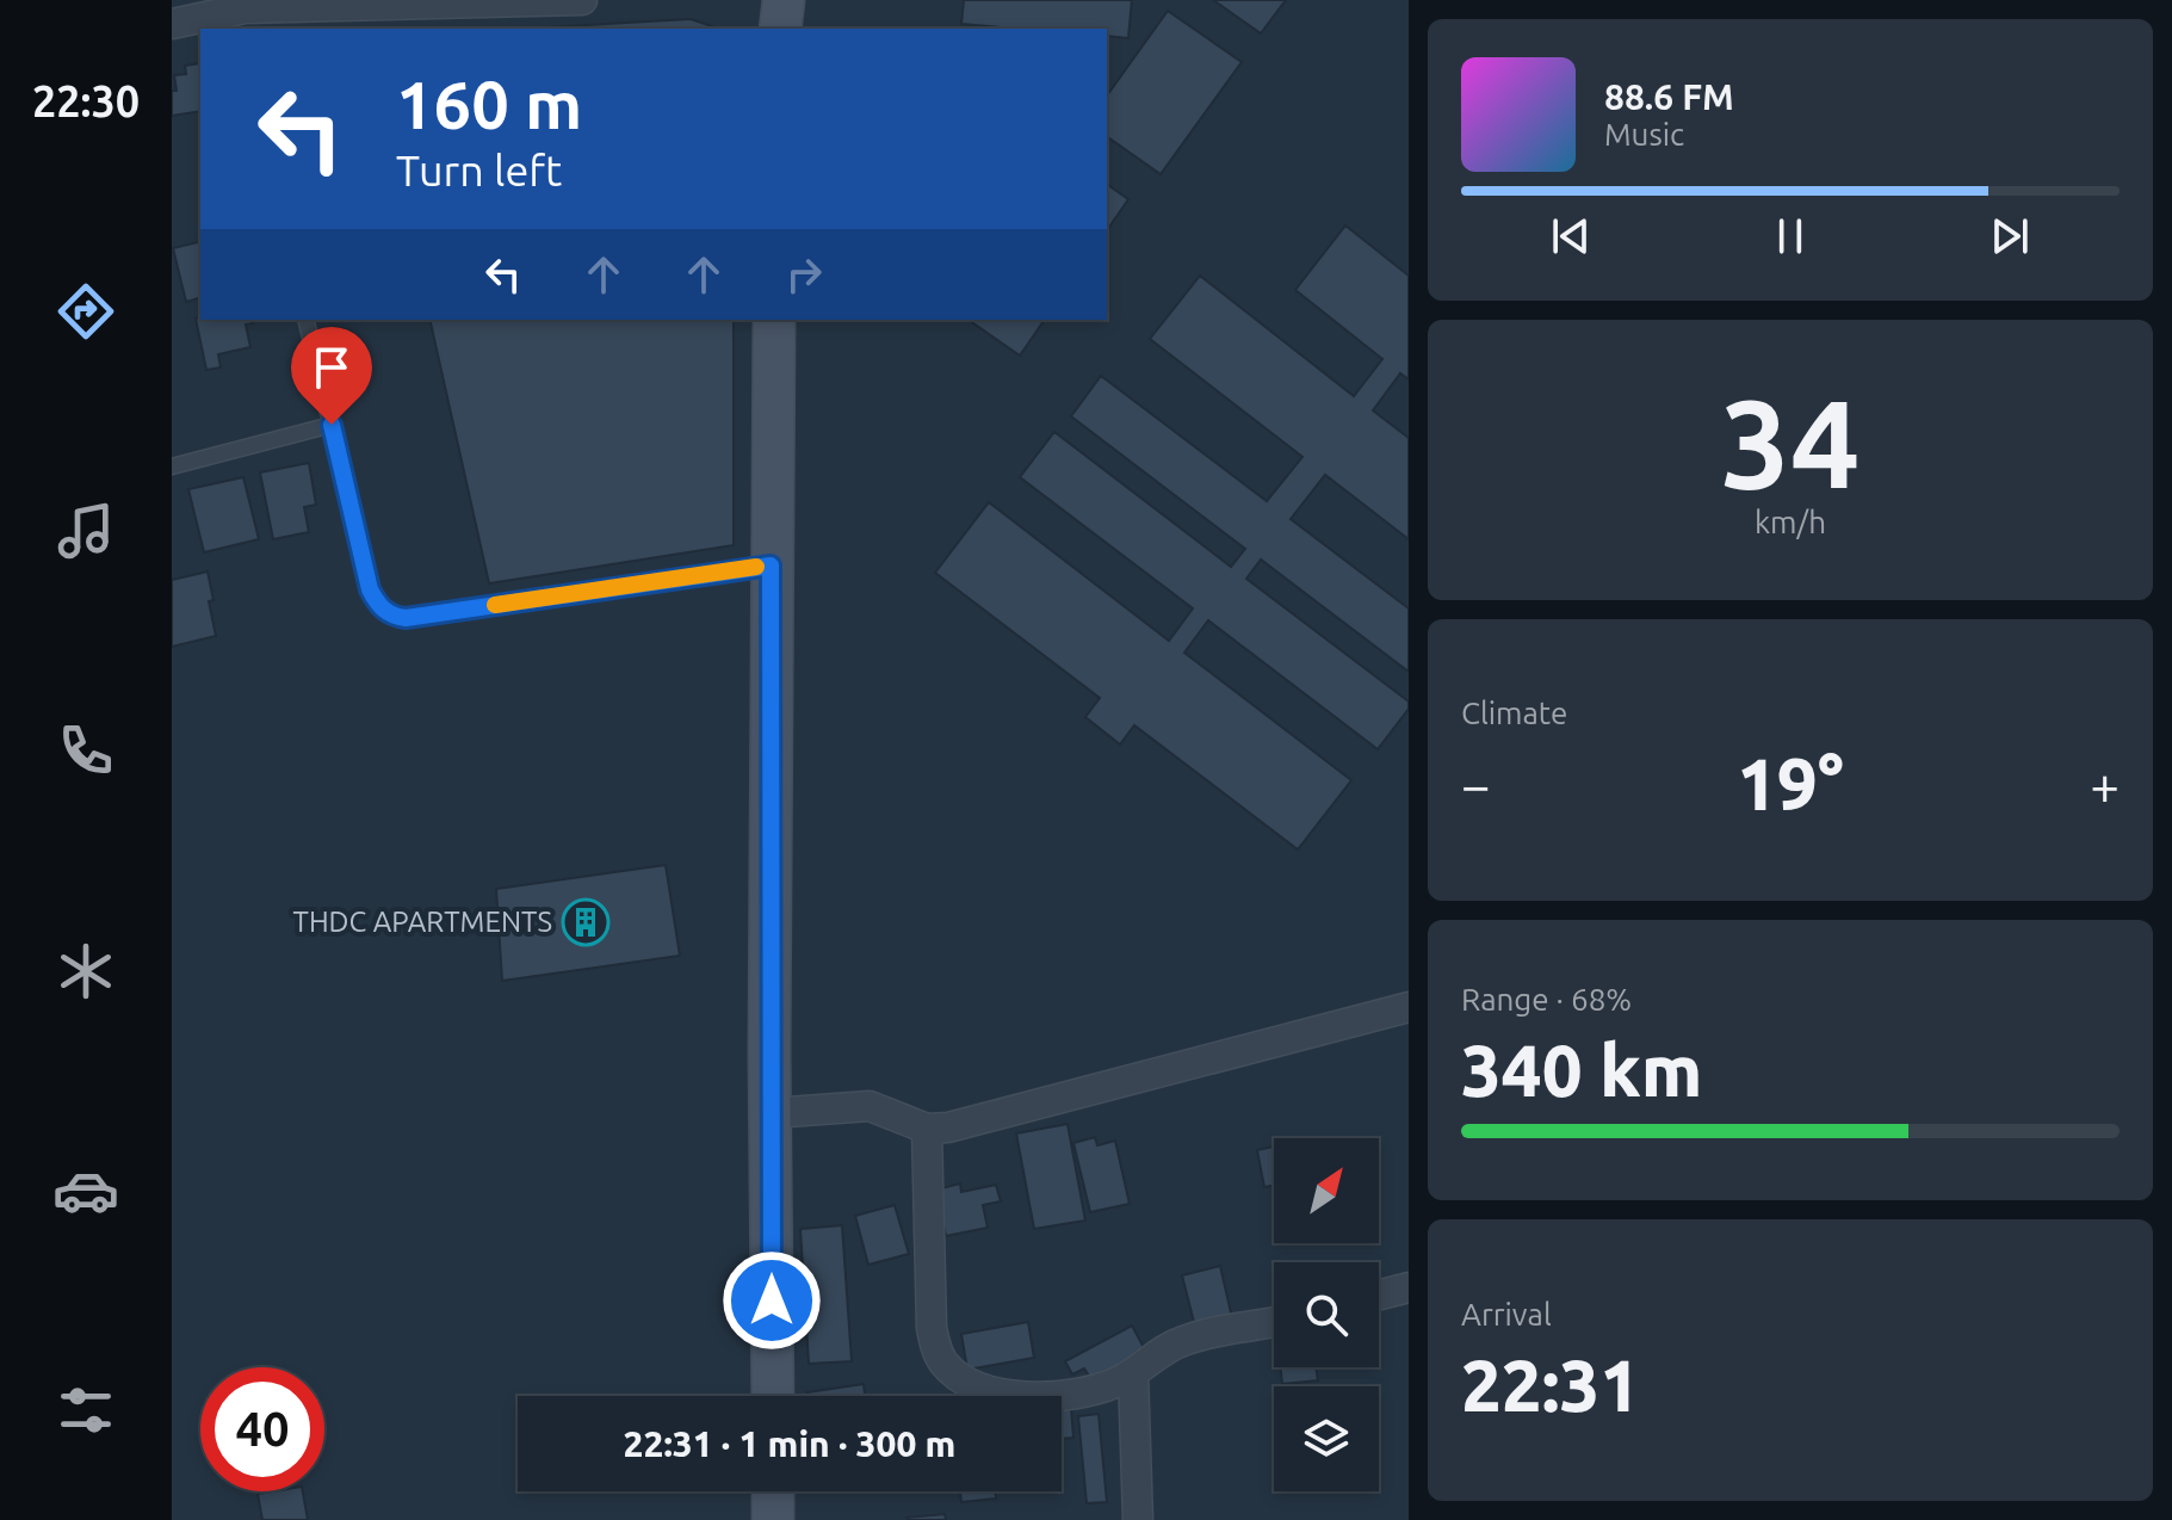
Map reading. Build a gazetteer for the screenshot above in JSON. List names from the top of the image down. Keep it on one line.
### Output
{"places":{"building":["THDC APARTMENTS"]},"north":"top right","page":{"tabs":"22:30","turn":["160 m","Turn left"],"song":["88.6 FM","Music"],"tile":[["34","km/h"],"Climate",["Range · 68%","340 km"],["Arrival","22:31"]],"heat":["−","19°","+"],"limit":"40","trip":"22:31 · 1 min · 300 m"}}
